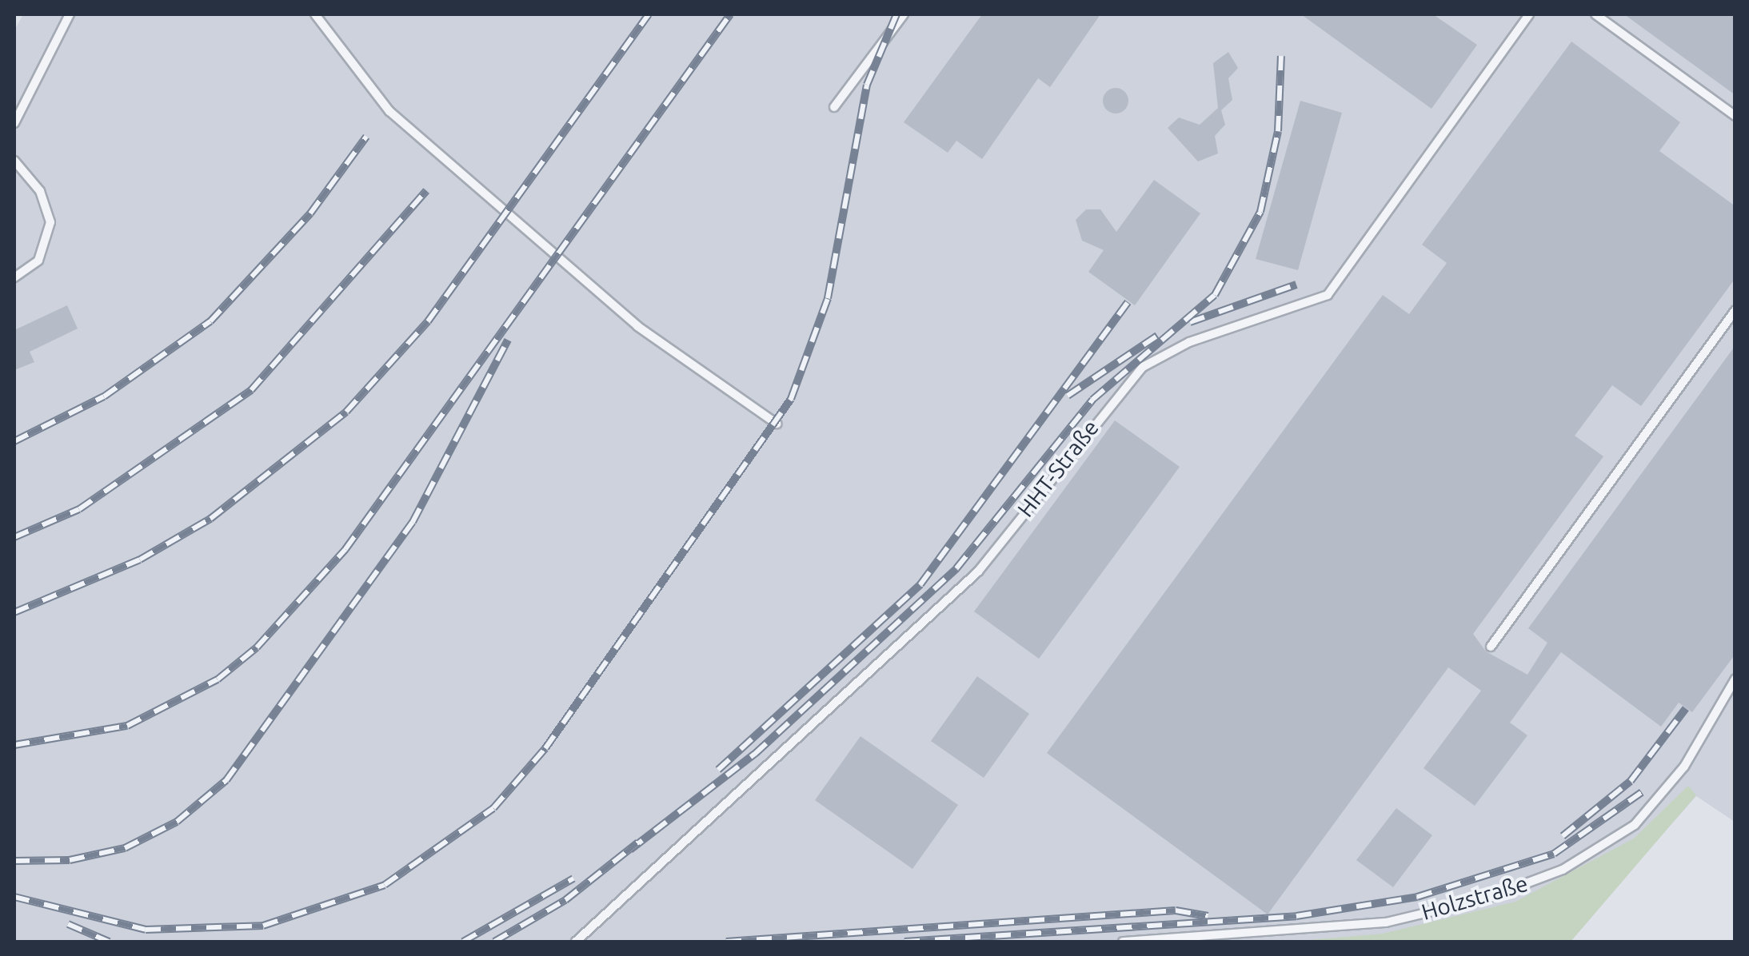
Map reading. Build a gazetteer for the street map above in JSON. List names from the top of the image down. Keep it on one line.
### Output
{"streets":{"lane":["HHT-Straße","Holzstraße"]}}
